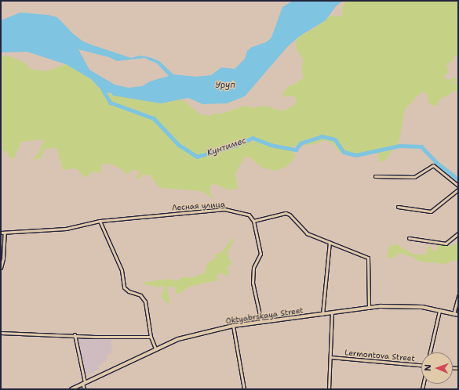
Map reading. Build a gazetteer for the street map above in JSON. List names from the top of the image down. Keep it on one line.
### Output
{"streets":{"street":["Лесная улица","Oktyabrskaya Street","Lermontova Street"]},"water":["Уруп","Кунтимес"],"north":"left"}
